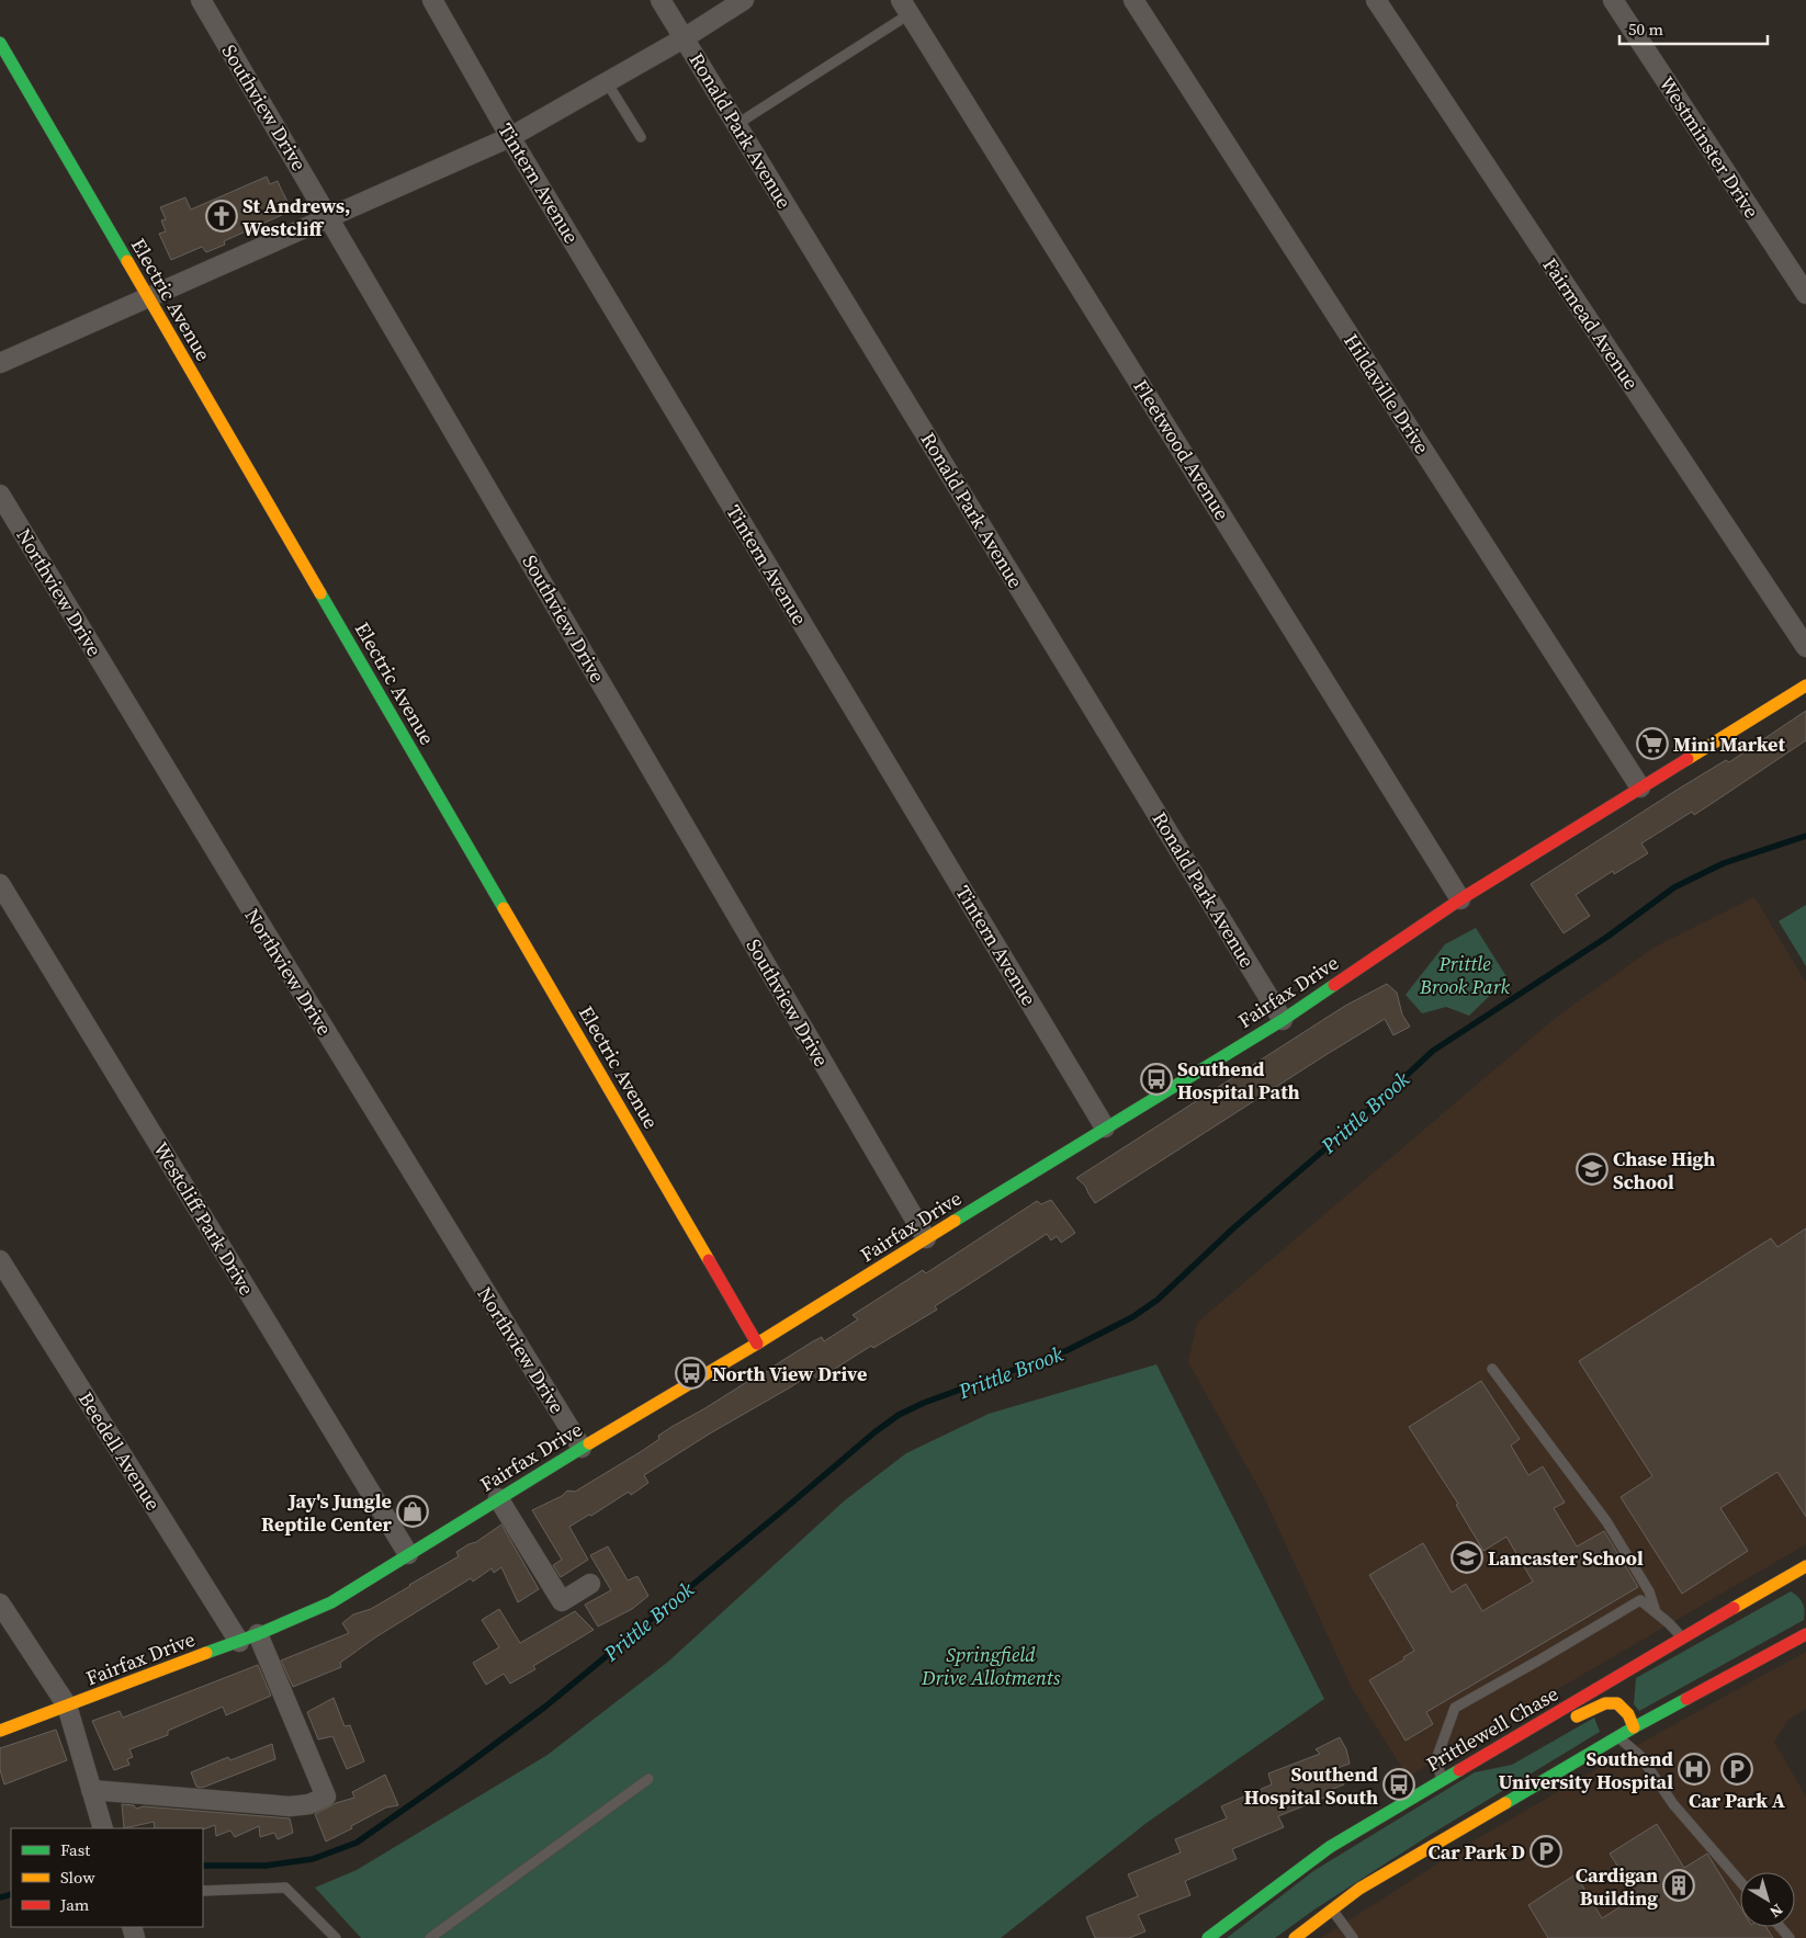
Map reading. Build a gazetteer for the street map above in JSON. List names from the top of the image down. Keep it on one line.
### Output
{"streets":{"street":["Southview Drive","Ronald Park Avenue","Westminster Drive","Tintern Avenue","Electric Avenue","Fairmead Avenue","Hildaville Drive","Fleetwood Avenue","Northview Drive","Fairfax Drive","Westcliff Park Drive","Beedell Avenue","Prittlewell Chase"]},"crossings":[["Southview Drive","Fairfax Drive"],["Ronald Park Avenue","Fairfax Drive"],["Tintern Avenue","Fairfax Drive"],["Electric Avenue","Fairfax Drive"],["Hildaville Drive","Fairfax Drive"],["Fleetwood Avenue","Fairfax Drive"],["Northview Drive","Fairfax Drive"],["Fairfax Drive","Westcliff Park Drive"],["Fairfax Drive","Beedell Avenue"]],"water":["Prittle Brook"],"parks":["Prittle Brook Park","Springfield Drive Allotments"],"places":{"church":["St Andrews, Westcliff"],"supermarket":["Mini Market"],"bus stop":["Southend Hospital Path","North View Drive","Southend Hospital South"],"school or university":["Chase High School","Lancaster School"],"shop":["Jay's Jungle Reptile Center"],"hospital":["Southend University Hospital"],"parking":["Car Park A","Car Park D"],"building":["Cardigan Building"]},"legend":["Fast","Slow","Jam"],"scale_bar":"50 m","north":"bottom right"}
